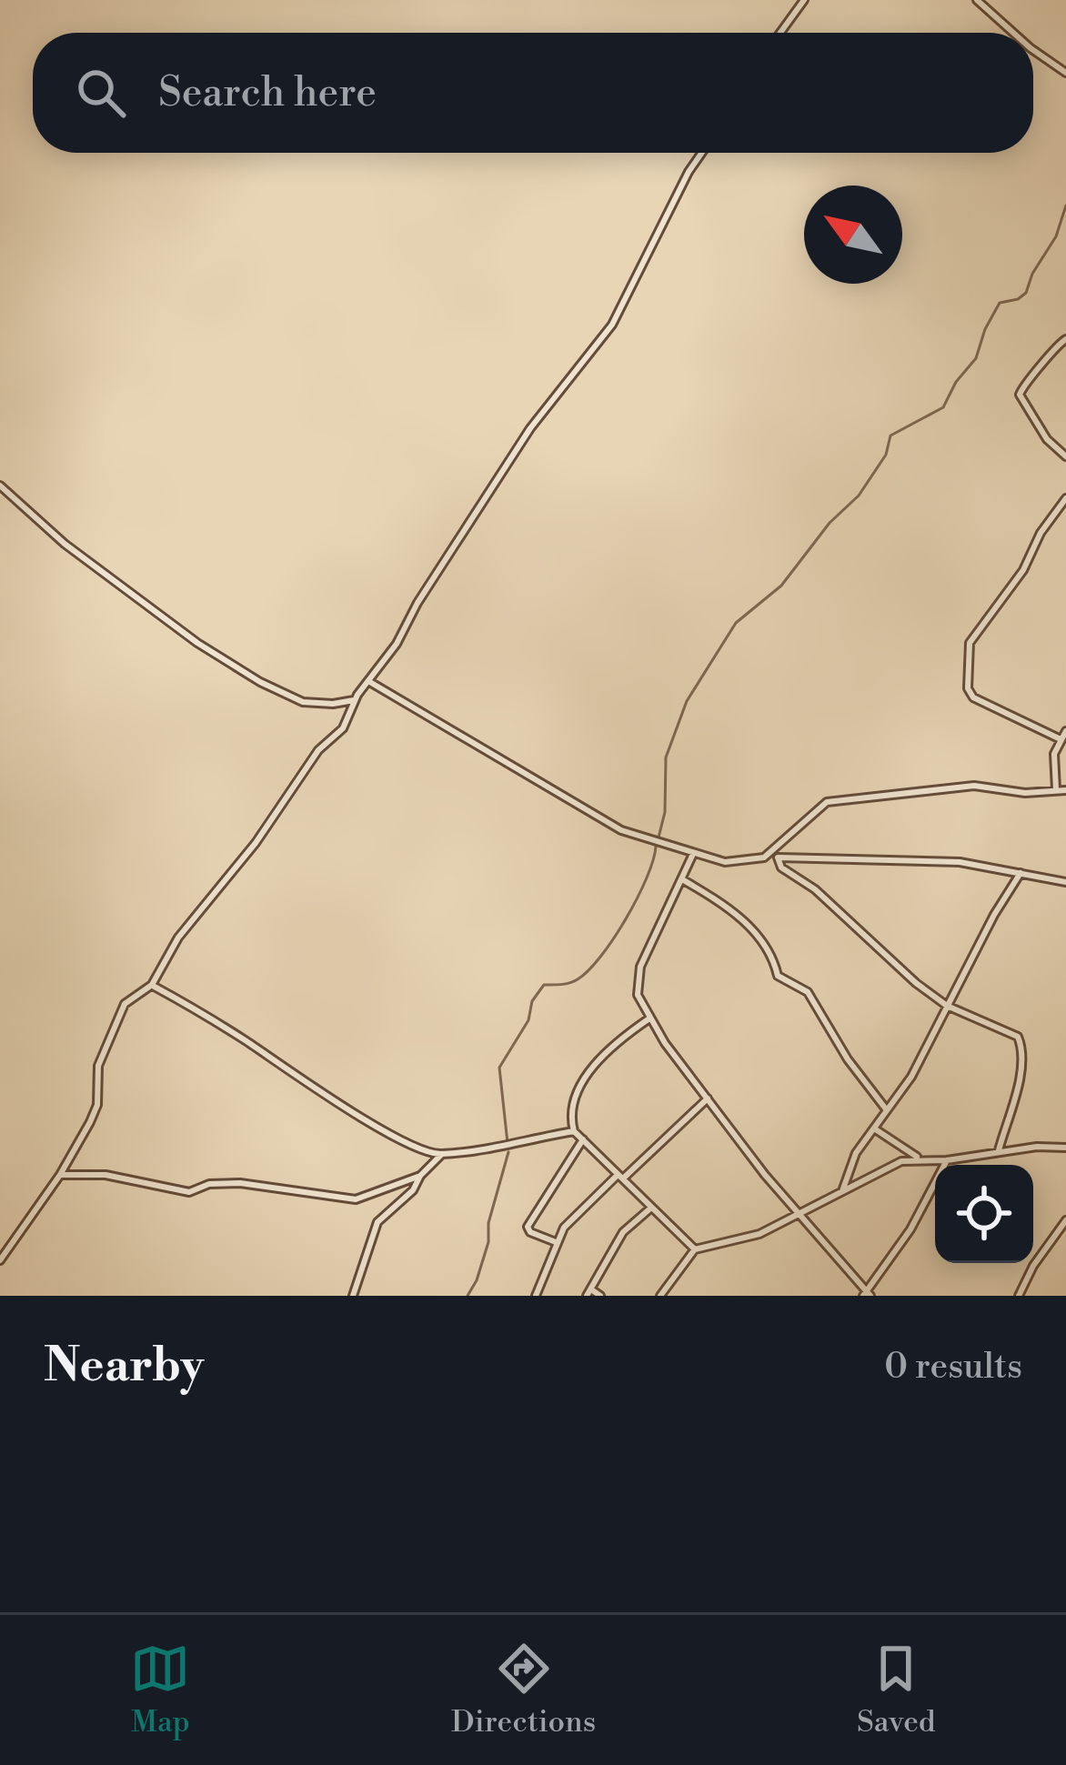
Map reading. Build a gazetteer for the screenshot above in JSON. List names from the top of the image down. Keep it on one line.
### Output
{"north":"top left","page":{"search":"Search here","heading":["Nearby","0 results"],"nav":["Map","Directions","Saved"]}}
